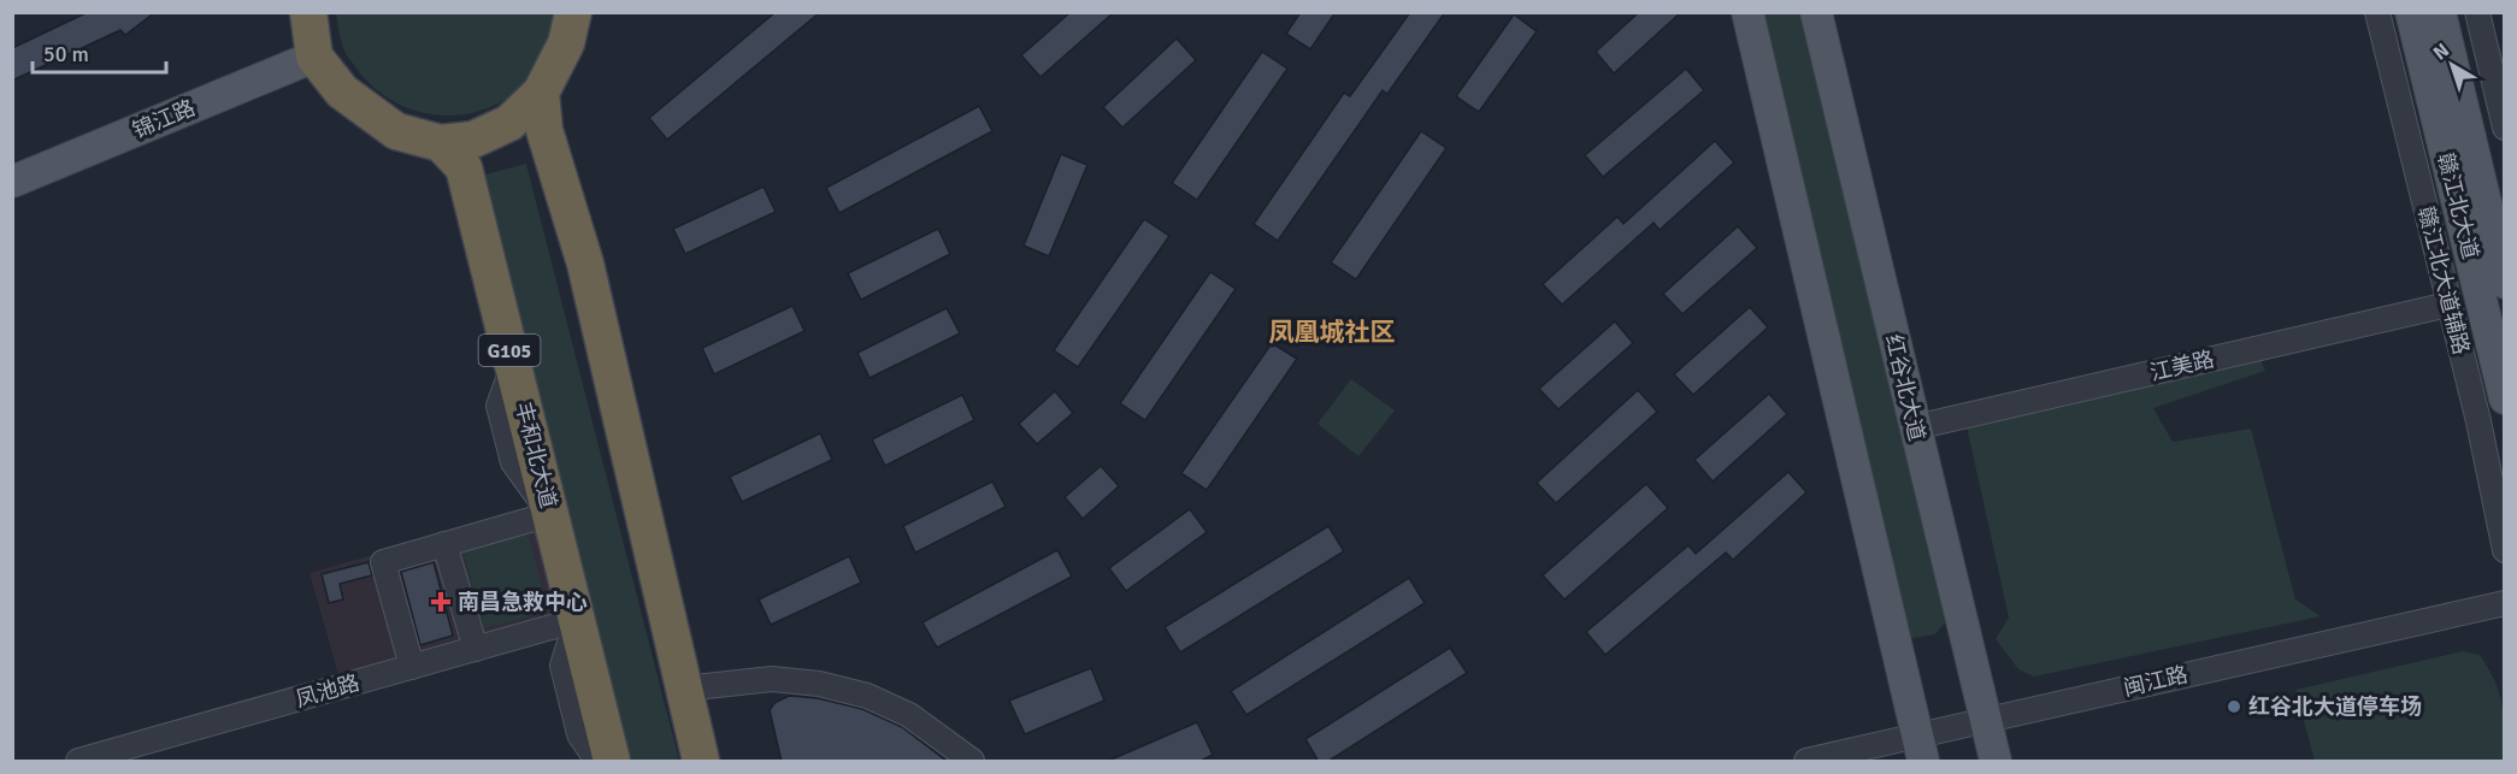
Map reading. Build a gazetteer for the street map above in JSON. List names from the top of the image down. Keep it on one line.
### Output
{"streets":{"highway":["G105","丰和北大道"],"main road":["锦江路","赣江北大道","红谷北大道"],"street":["赣江北大道辅路","江美路","闽江路","凤池路"]},"crossings":[["赣江北大道辅路","江美路"],["江美路","红谷北大道"],["红谷北大道","闽江路"],["丰和北大道","凤池路"]],"districts":["凤凰城社区"],"places":{"health":["南昌急救中心"],"other":["红谷北大道停车场"]},"scale_bar":"50 m","north":"top left"}
